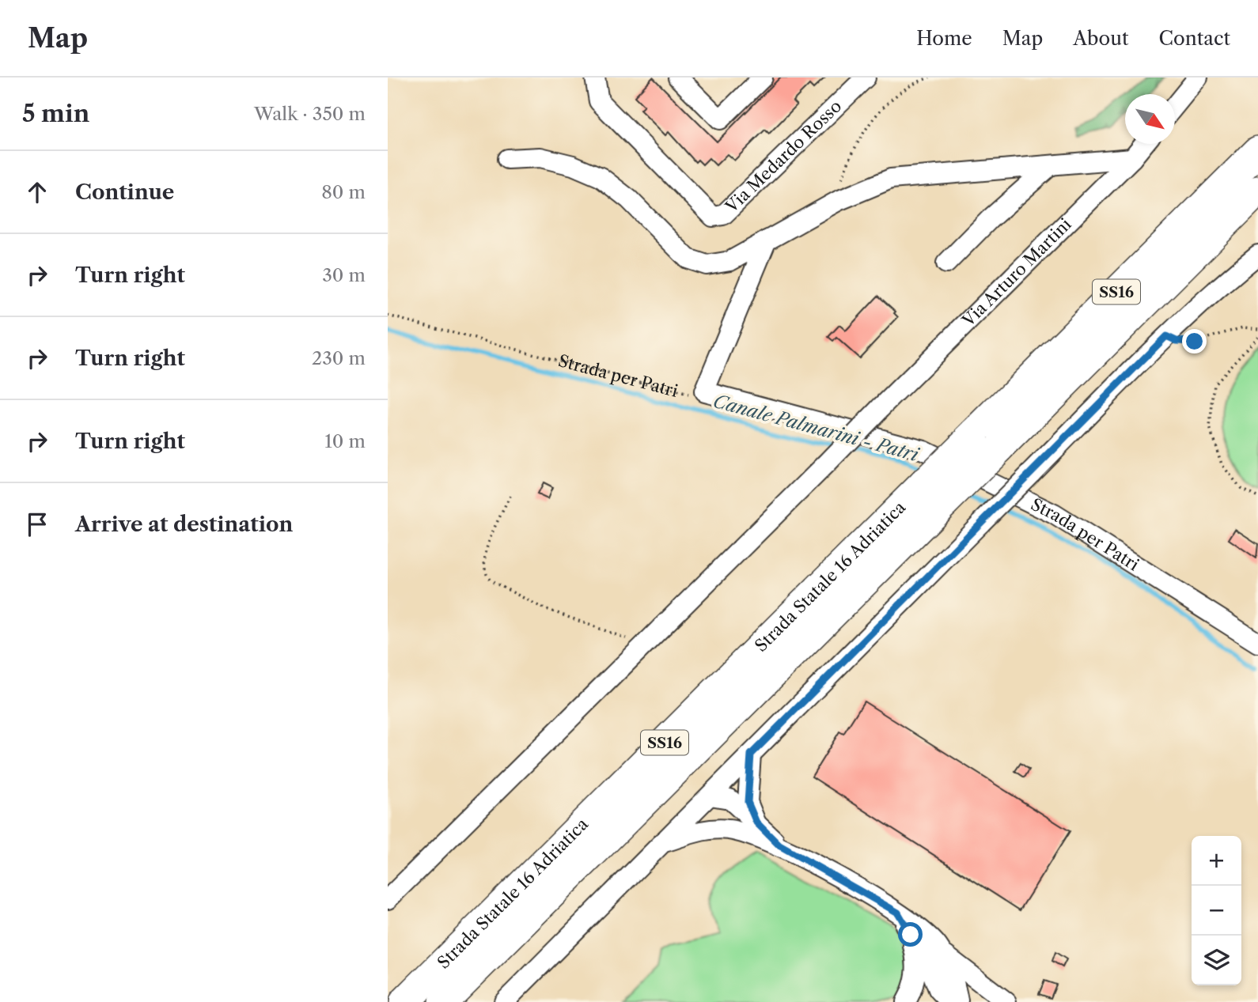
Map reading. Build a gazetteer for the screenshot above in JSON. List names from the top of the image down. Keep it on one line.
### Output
{"streets":{"highway":["SS16","Strada Statale 16 Adriatica"],"street":["Via Medardo Rosso","Via Arturo Martini","Strada per Patri"]},"water":["Canale Palmarini - Patri"],"north":"bottom right","page":{"header":"Map","nav":["Home","Map","About","Contact"],"heading":["5 min","Walk · 350 m"],"list":[["Continue","80 m"],["Turn right","30 m"],["Turn right","230 m"],["Turn right","10 m"],"Arrive at destination"],"map_buttons":["+","−"]}}
